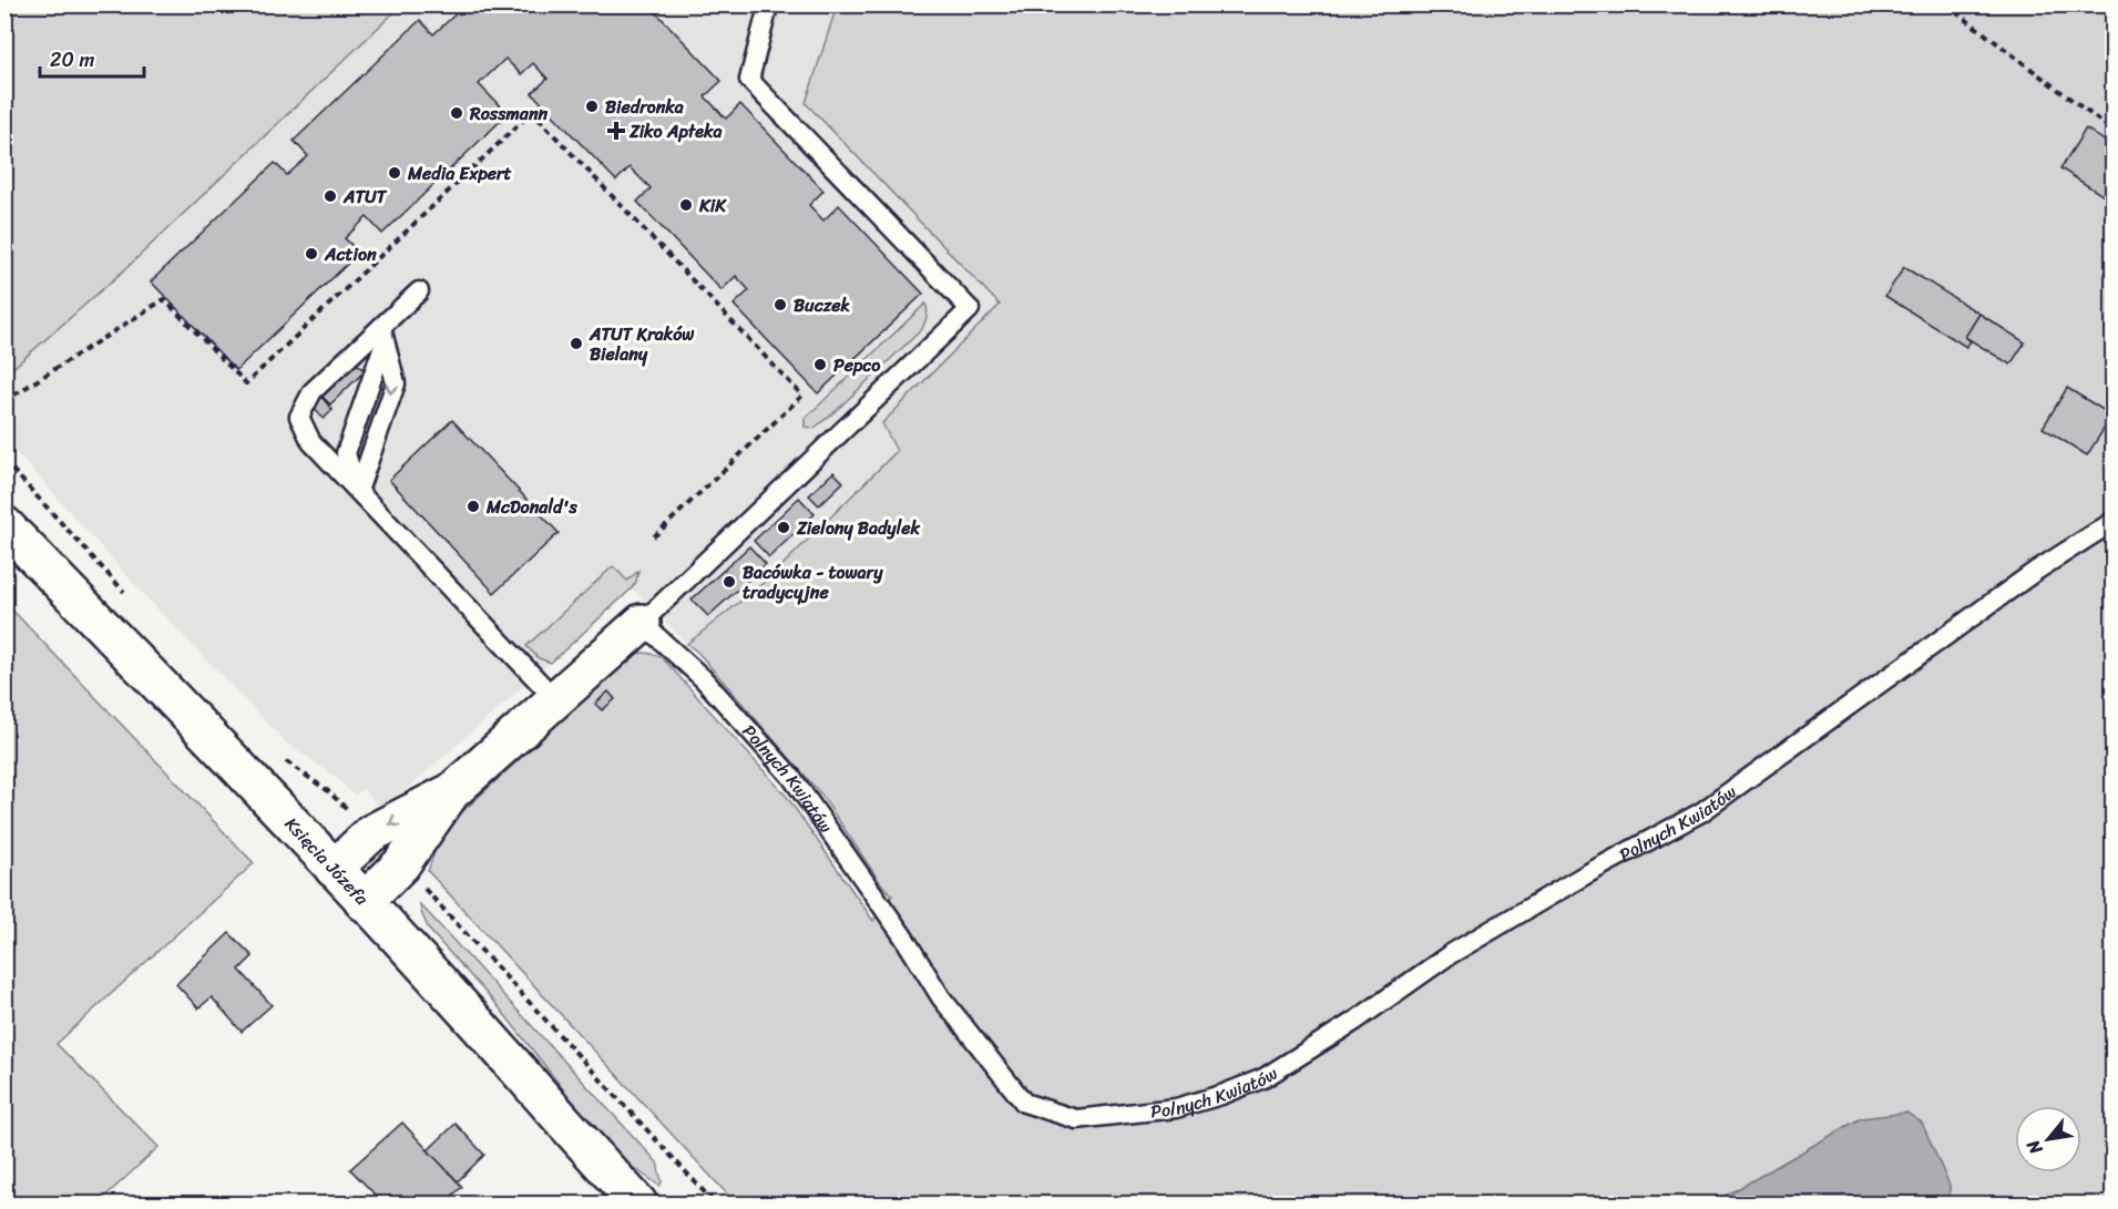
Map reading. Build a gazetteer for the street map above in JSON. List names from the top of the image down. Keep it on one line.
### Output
{"streets":{"main road":["Księcia Józefa"],"lane":["Polnych Kwiatów"]},"places":{"other":["Biedronka","Rossmann","Media Expert","ATUT","KiK","Action","Buczek","ATUT Kraków Bielany","Pepco","McDonald's","Zielony Badylek","Bacówka - towary tradycyjne"],"health":["Ziko Apteka"]},"scale_bar":"20 m","north":"bottom left"}
